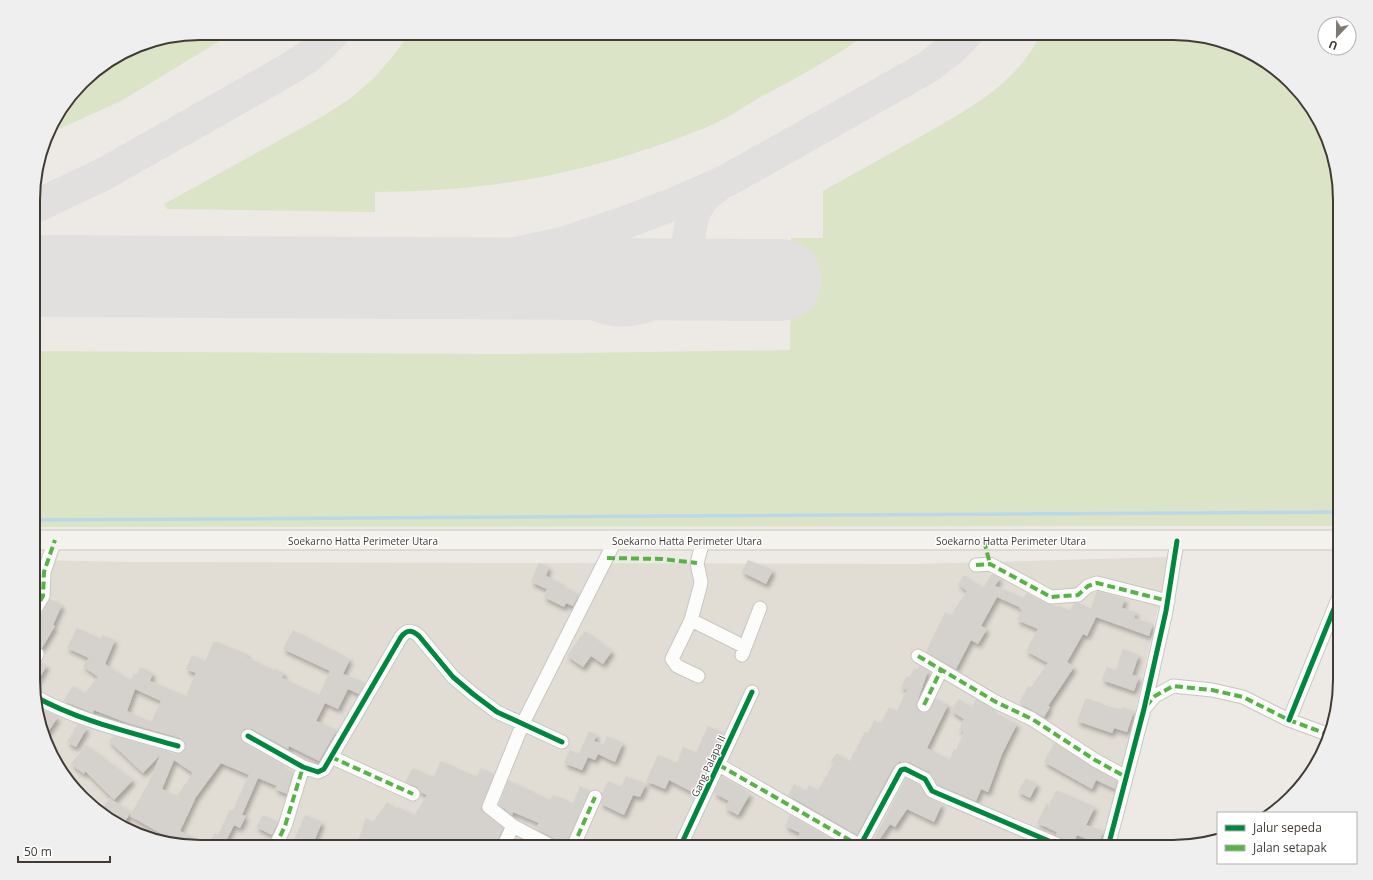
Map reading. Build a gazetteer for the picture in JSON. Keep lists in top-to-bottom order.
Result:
{
  "streets": {
    "main road": ["Soekarno Hatta Perimeter Utara"],
    "street": ["Gang Palapa II"]
  },
  "legend": ["Jalur sepeda", "Jalan setapak"],
  "scale_bar": "50 m",
  "north": "bottom"
}
